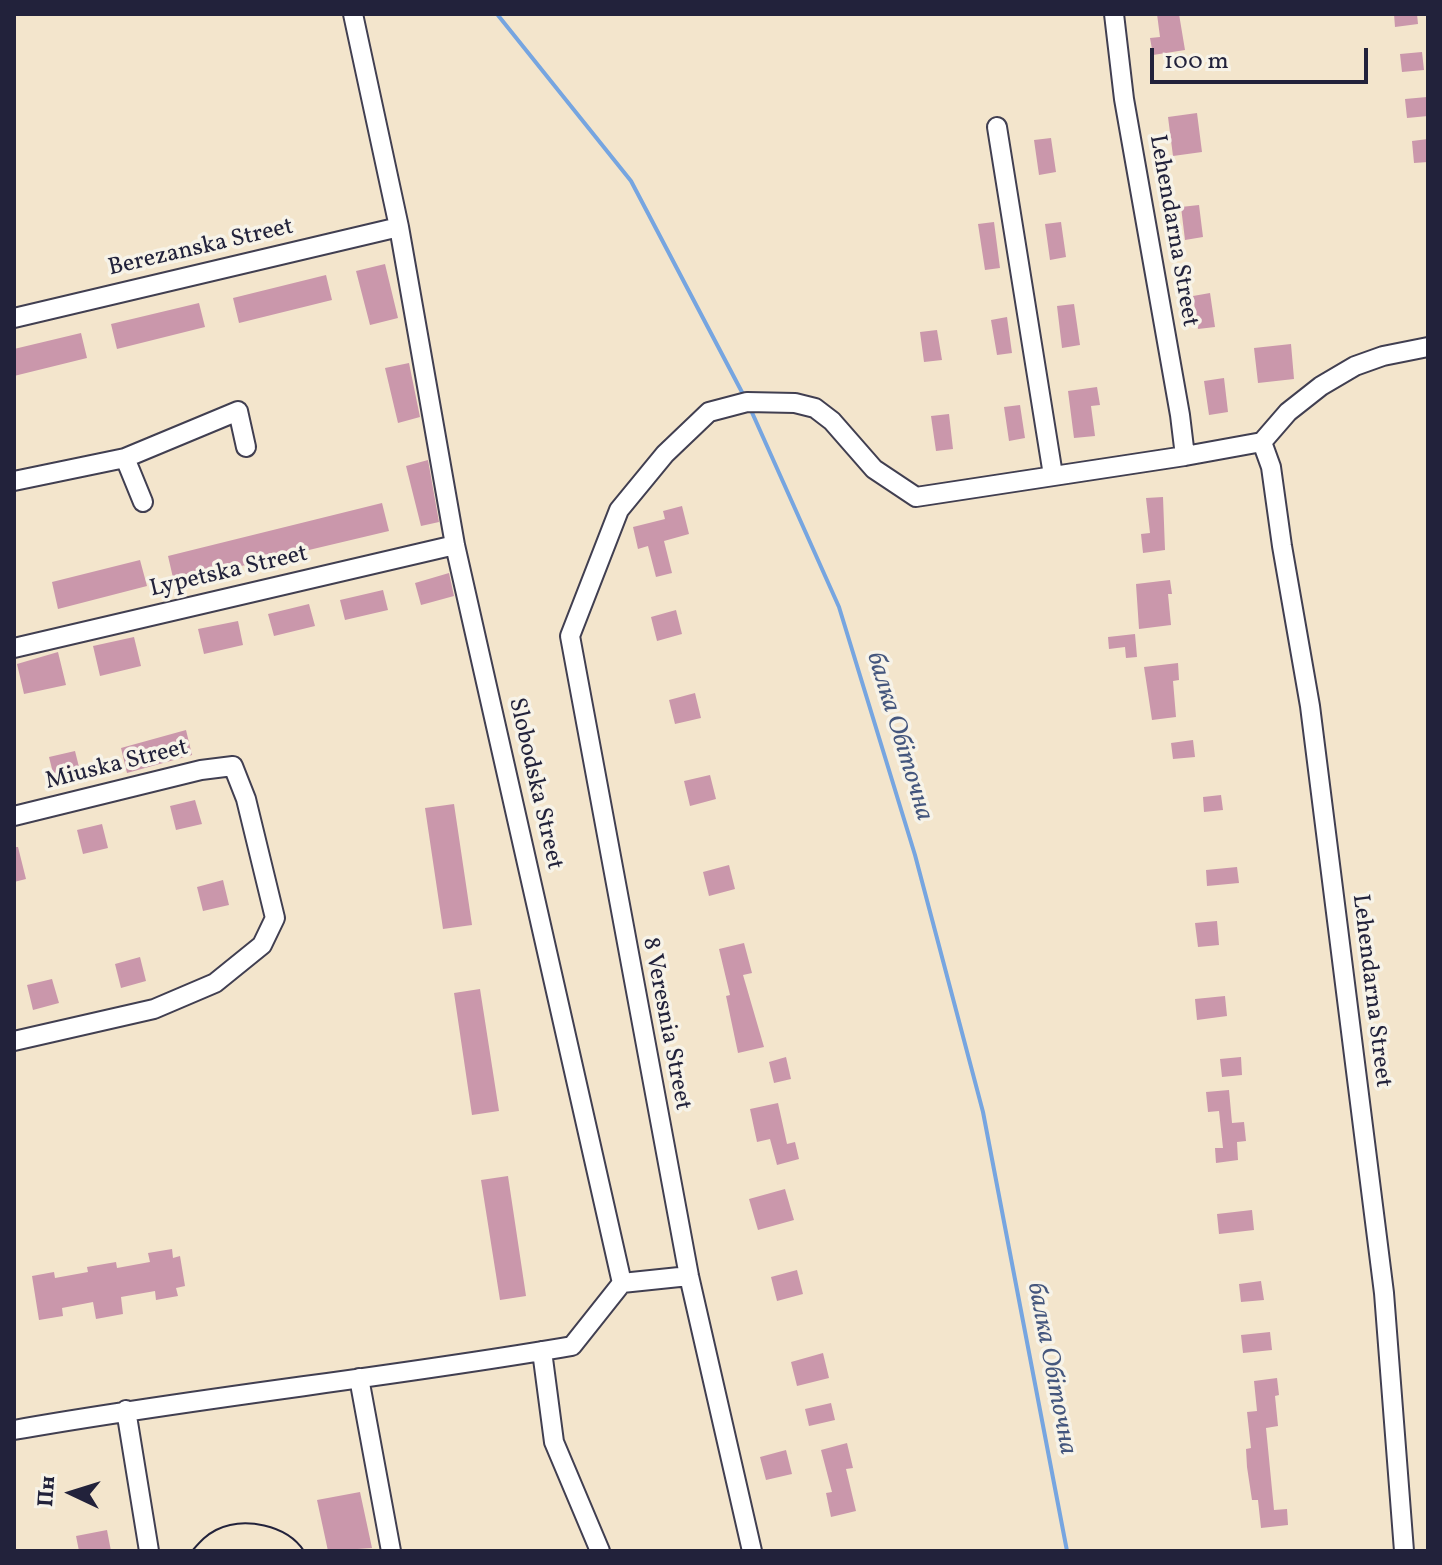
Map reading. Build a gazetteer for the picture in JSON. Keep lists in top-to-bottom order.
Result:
{
  "streets": {
    "street": [
      "Lehendarna Street",
      "Berezanska Street",
      "Lypetska Street",
      "Miuska Street",
      "Slobodska Street",
      "8 Veresnia Street"
    ]
  },
  "crossings": [
    ["Berezanska Street", "Slobodska Street"],
    ["Lypetska Street", "Slobodska Street"]
  ],
  "water": ["балка Обіточна"],
  "scale_bar": "100 m",
  "north": "left"
}
